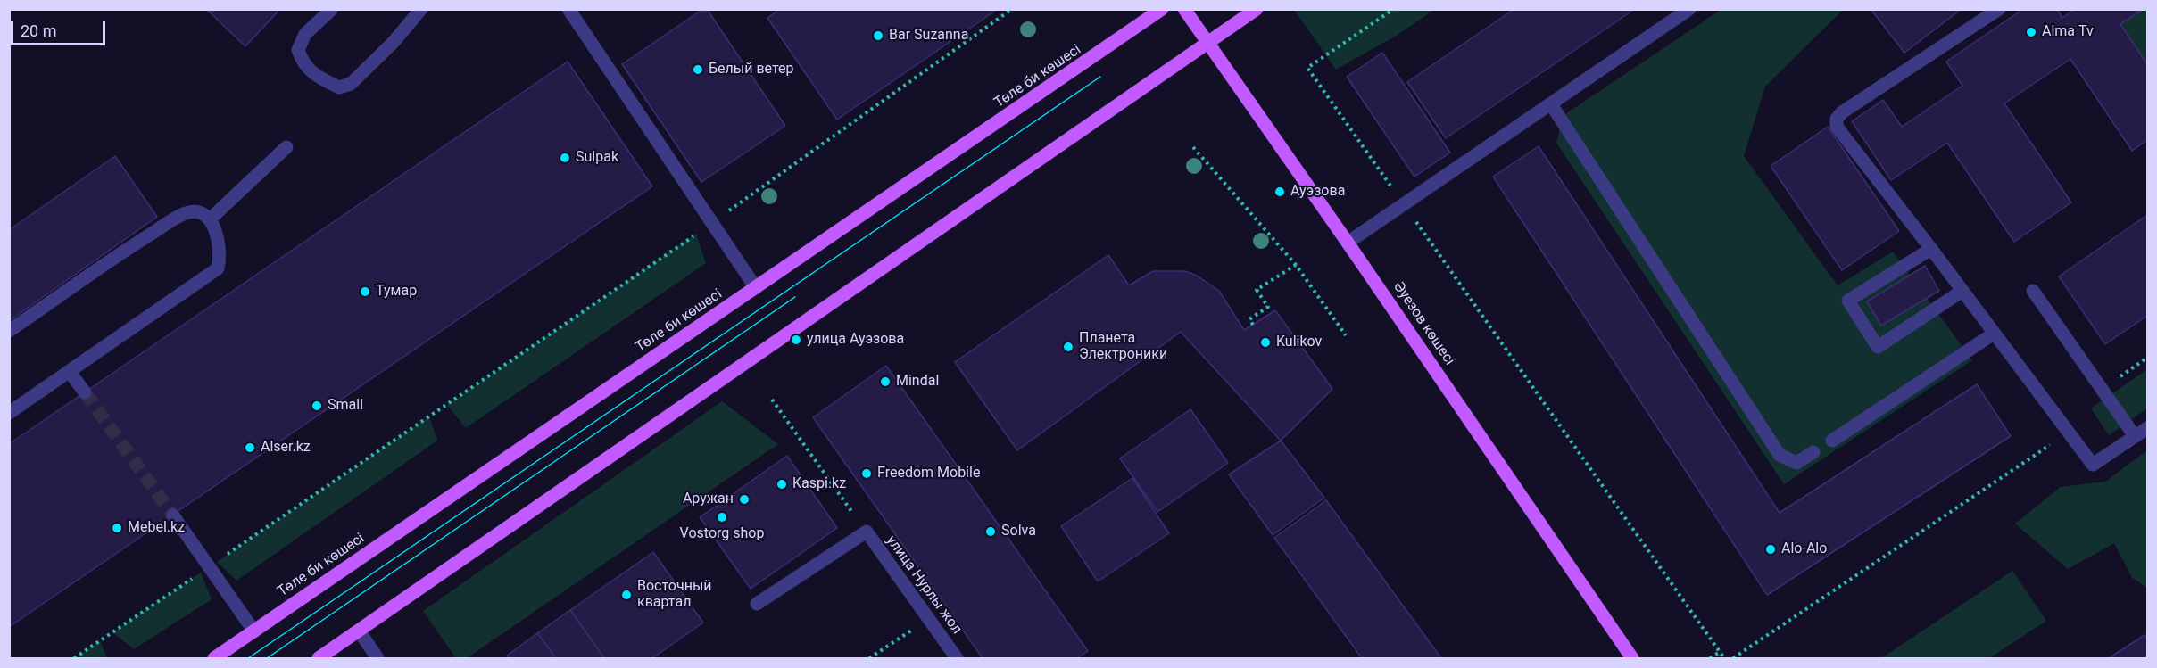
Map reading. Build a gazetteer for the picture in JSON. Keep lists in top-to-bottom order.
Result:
{
  "streets": {
    "main road": ["Төле би көшесі", "Әуезов көшесі"],
    "street": ["улица Нурлы жол"]
  },
  "places": [
    "Alma Tv",
    "Bar Suzanna",
    "Белый ветер",
    "Sulpak",
    "Ауэзова",
    "Тумар",
    "улица Ауэзова",
    "Kulikov",
    "Планета Электроники",
    "Mindal",
    "Small",
    "Alser.kz",
    "Freedom Mobile",
    "Kaspi.kz",
    "Аружан",
    "Vostorg shop",
    "Mebel.kz",
    "Solva",
    "Alo-Alo",
    "Восточный квартал"
  ],
  "scale_bar": "20 m"
}
